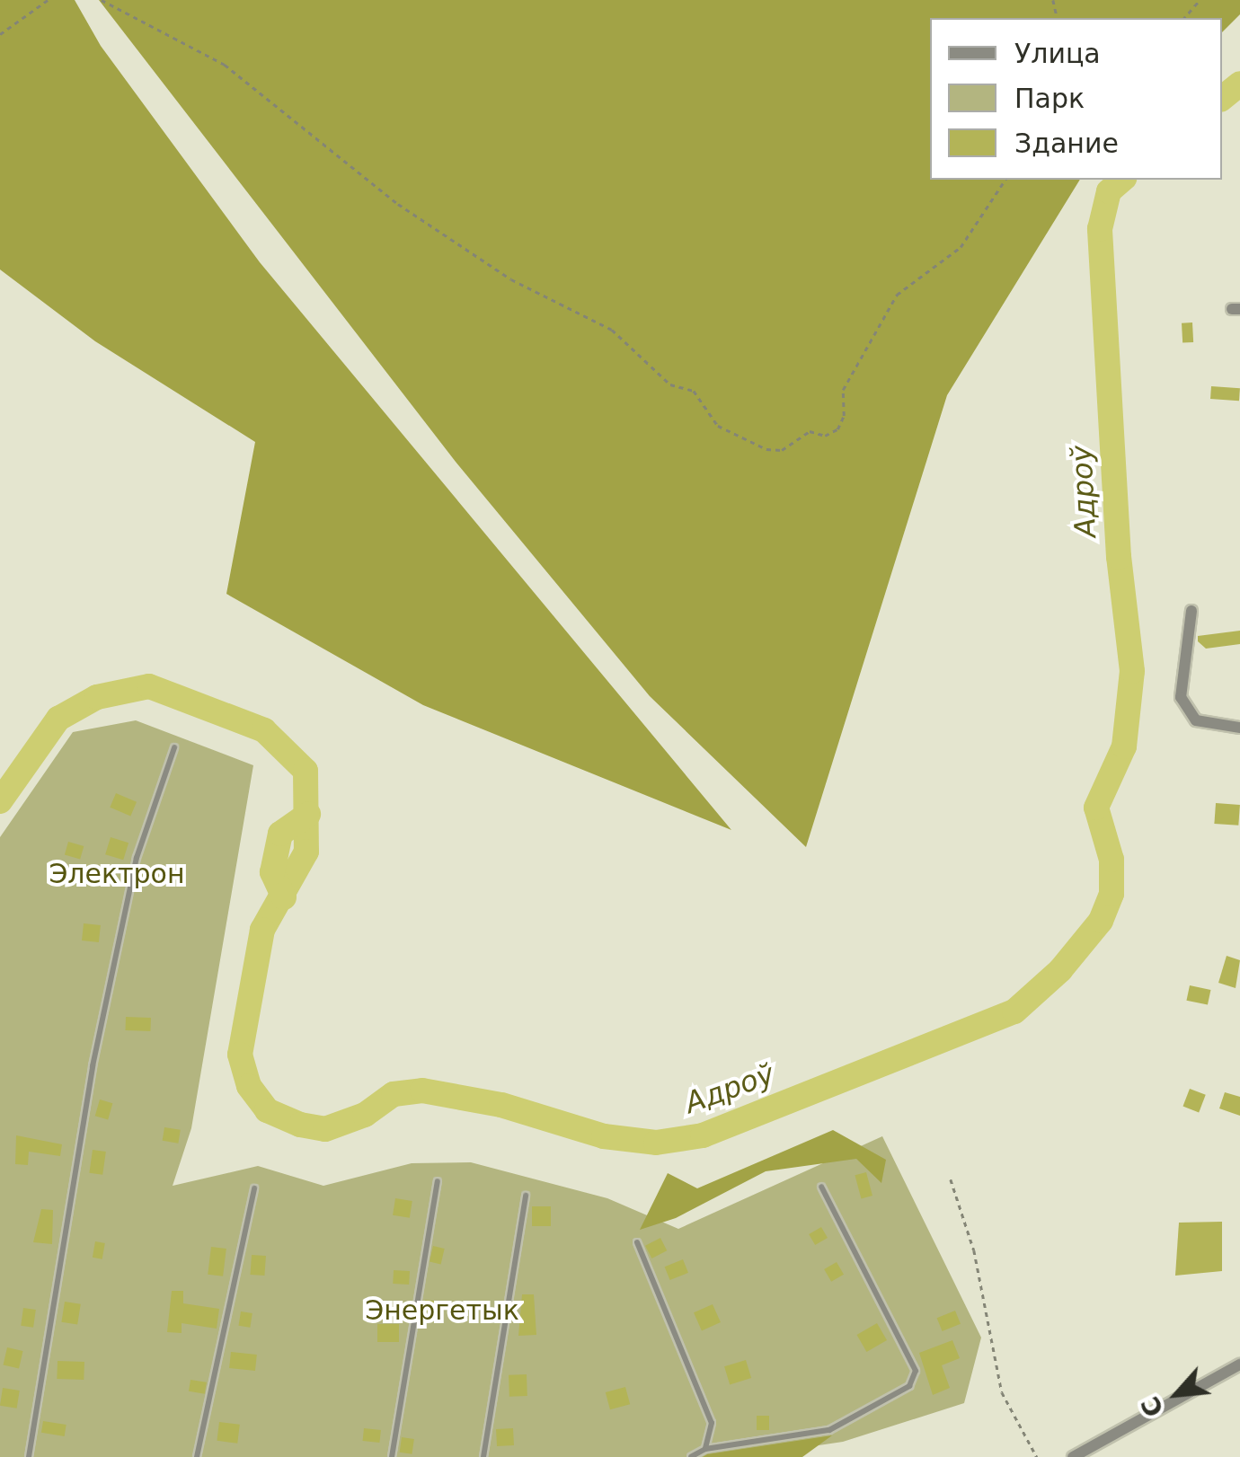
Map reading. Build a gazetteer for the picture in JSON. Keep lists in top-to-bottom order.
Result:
{
  "water": ["Адроў"],
  "parks": ["Электрон", "Энергетык"],
  "legend": ["Улица", "Парк", "Здание"],
  "north": "bottom left"
}
